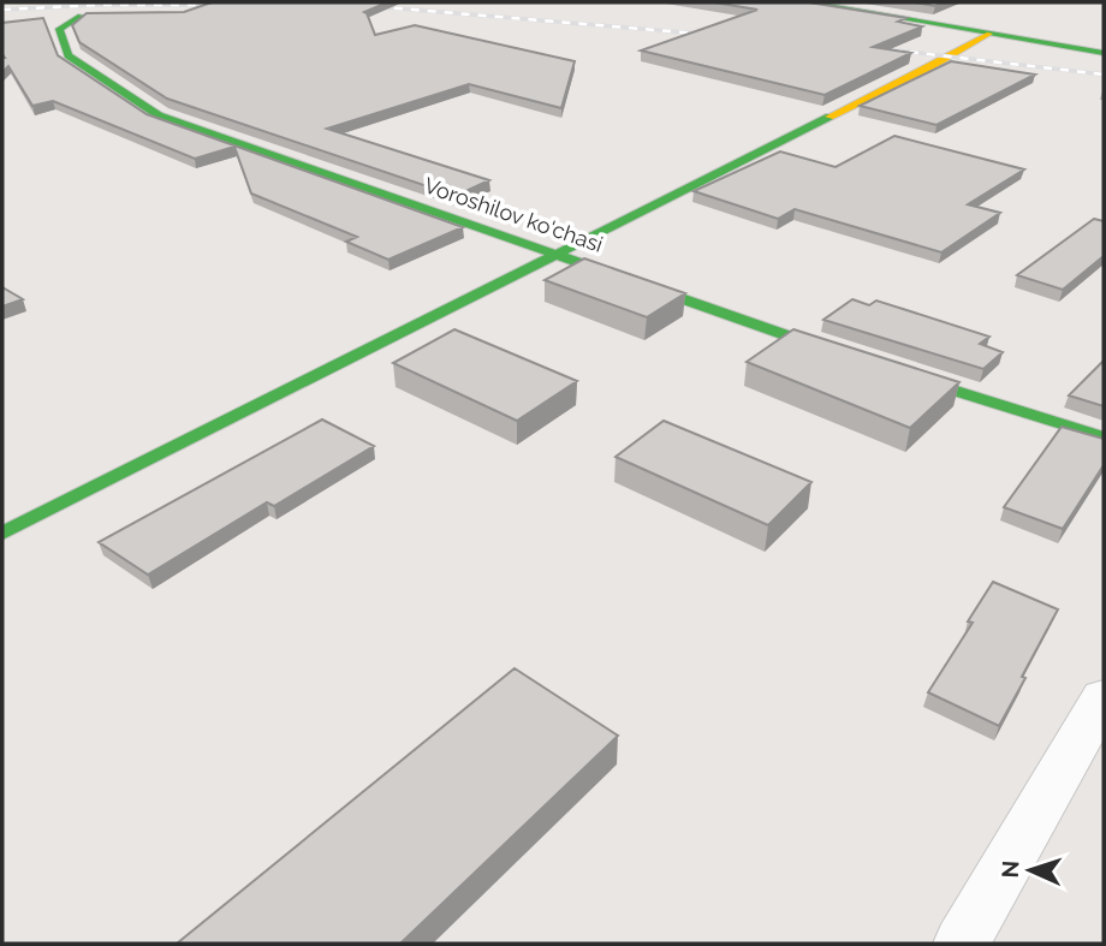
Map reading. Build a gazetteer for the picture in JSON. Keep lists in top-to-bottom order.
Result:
{
  "streets": {
    "street": ["Voroshilov ko'chasi"]
  },
  "north": "left"
}
